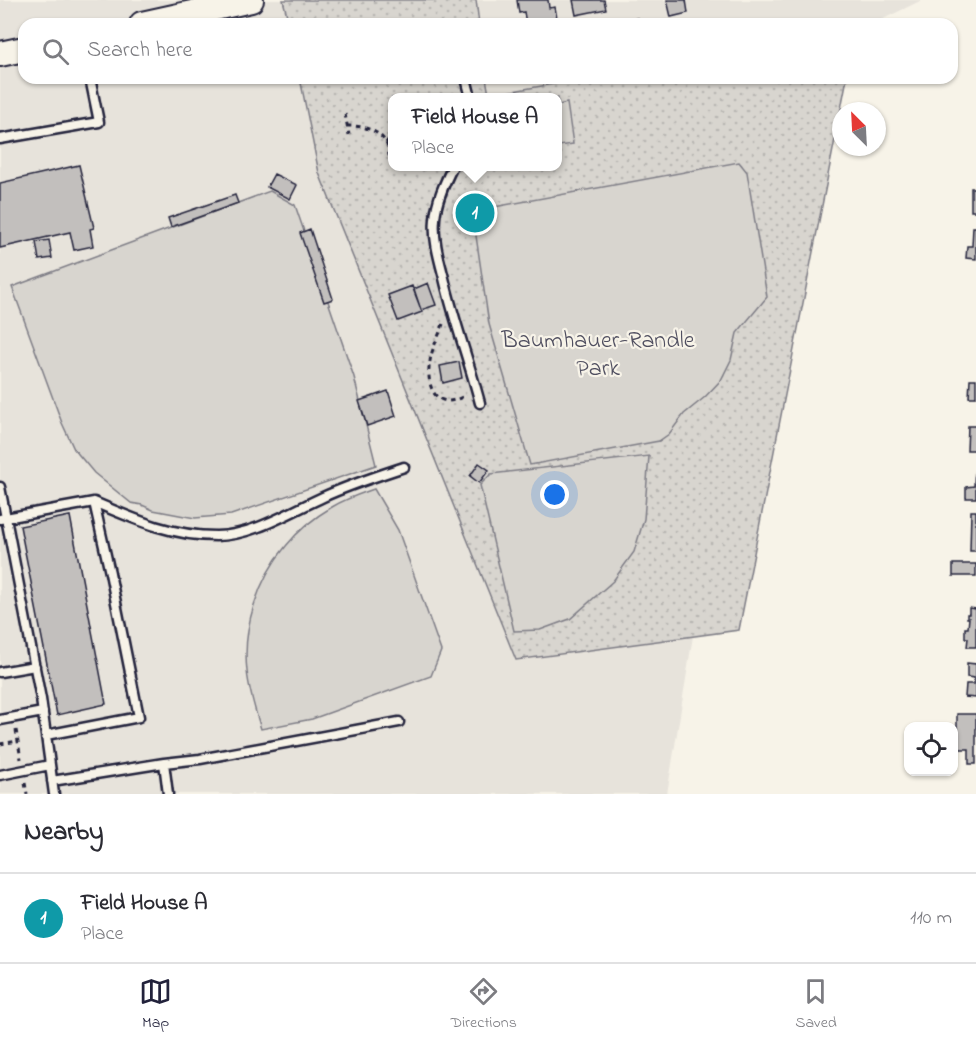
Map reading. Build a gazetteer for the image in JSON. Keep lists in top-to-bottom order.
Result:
{
  "parks": ["Baumhauer-Randle Park"],
  "north": "top left",
  "page": {
    "search": "Search here",
    "popup": ["Field House A", "Place"],
    "pins": "1",
    "heading": "Nearby",
    "list": [
      {
        "mark": "1",
        "name": "Field House A",
        "note": "Place",
        "value": "110 m"
      }
    ],
    "nav": ["Map", "Directions", "Saved"]
  }
}
